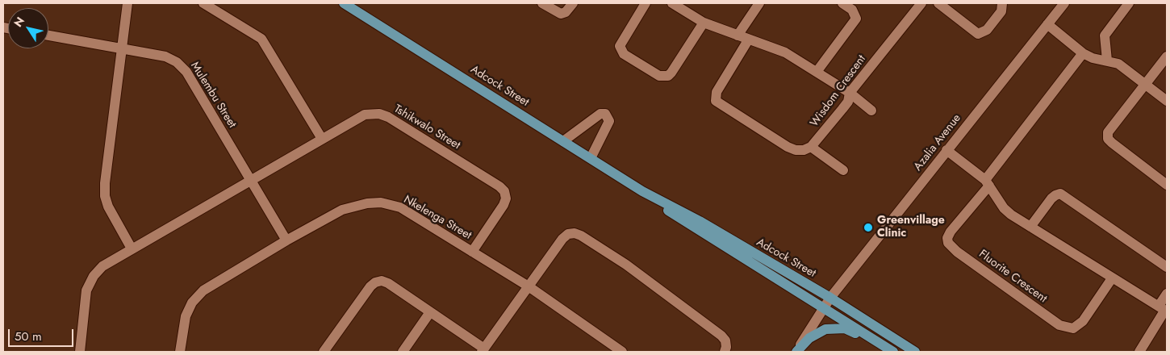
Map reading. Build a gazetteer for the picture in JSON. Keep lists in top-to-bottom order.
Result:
{
  "streets": {
    "main road": ["Adcock Street"],
    "street": [
      "Wisdom Crescent",
      "Mulembu Street",
      "Tshikwalo Street",
      "Azalia Avenue",
      "Nkelenga Street",
      "Fluorite Crescent"
    ]
  },
  "crossings": [
    ["Adcock Street", "Azalia Avenue"],
    ["Mulembu Street", "Tshikwalo Street"],
    ["Mulembu Street", "Nkelenga Street"],
    ["Tshikwalo Street", "Nkelenga Street"]
  ],
  "places": ["Greenvillage Clinic"],
  "scale_bar": "50 m",
  "north": "top left"
}
